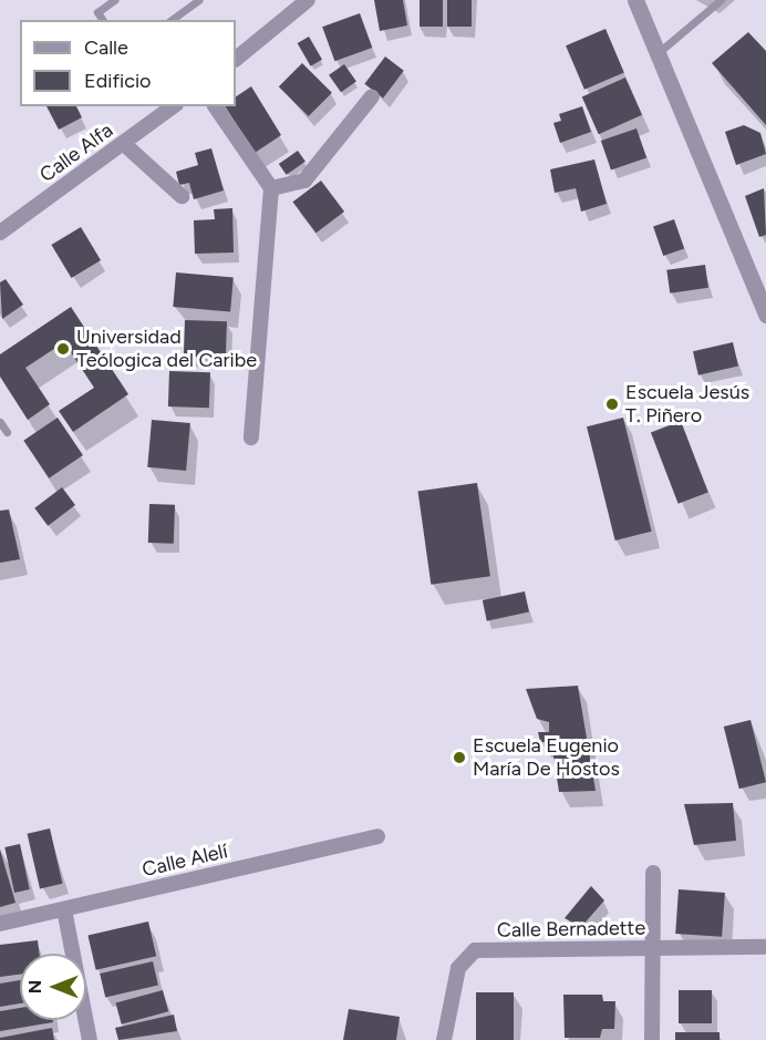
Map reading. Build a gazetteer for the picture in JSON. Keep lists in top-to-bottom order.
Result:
{
  "streets": {
    "street": ["Calle Alfa", "Calle Alelí", "Calle Bernadette"]
  },
  "places": ["Universidad Teólogica del Caribe", "Escuela Jesús T. Piñero", "Escuela Eugenio María De Hostos"],
  "legend": ["Calle", "Edificio"],
  "north": "left"
}
